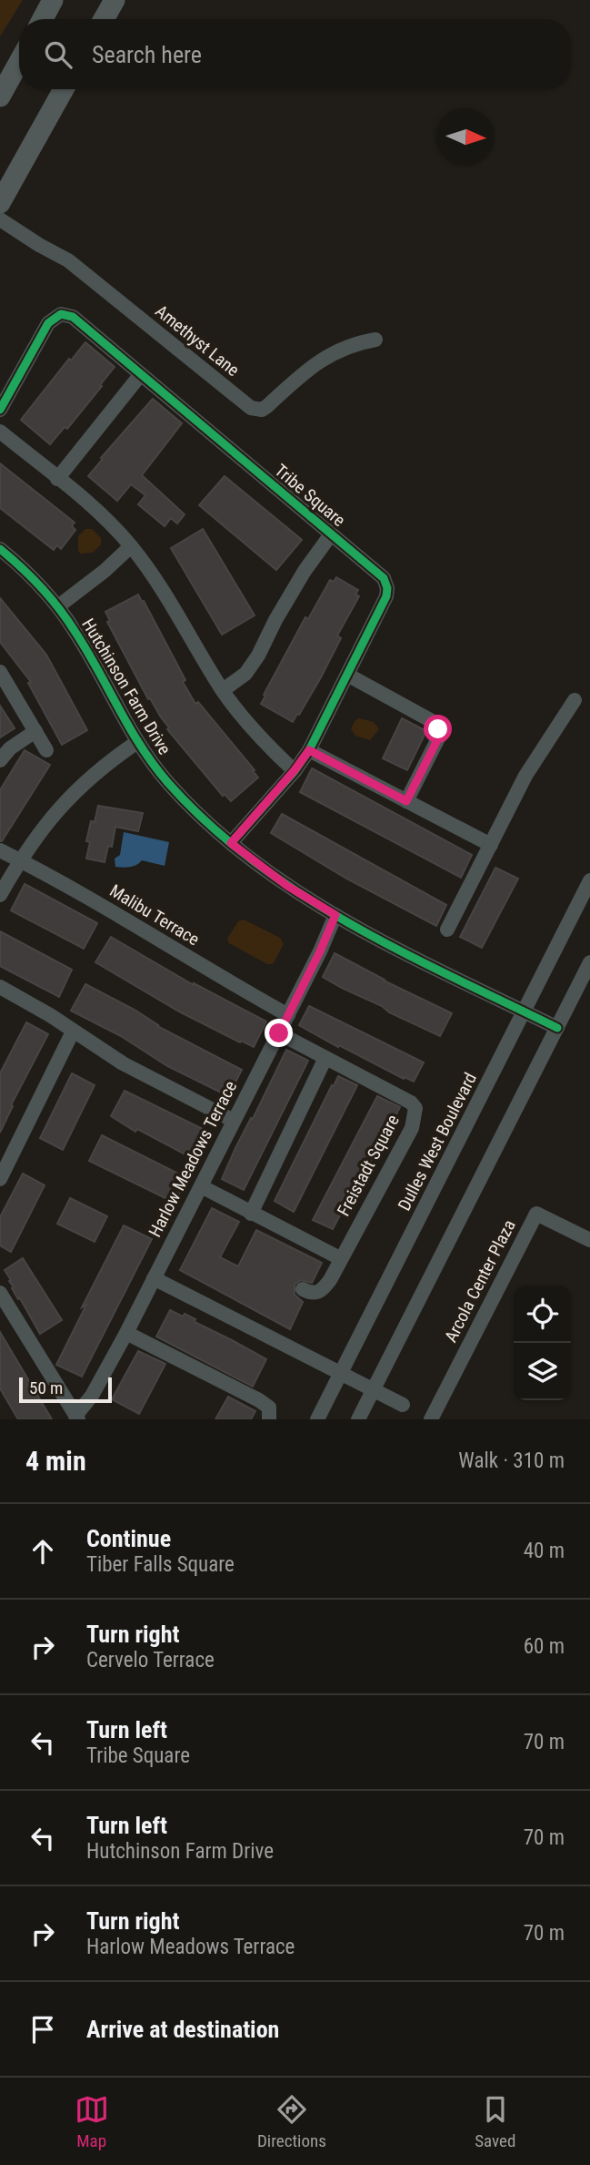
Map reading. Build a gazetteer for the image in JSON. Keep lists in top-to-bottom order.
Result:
{
  "streets": {
    "street": [
      "Amethyst Lane",
      "Tribe Square",
      "Hutchinson Farm Drive",
      "Malibu Terrace",
      "Dulles West Boulevard",
      "Harlow Meadows Terrace",
      "Freistadt Square",
      "Arcola Center Plaza"
    ]
  },
  "crossings": [
    ["Tribe Square", "Hutchinson Farm Drive"],
    ["Hutchinson Farm Drive", "Dulles West Boulevard"],
    ["Hutchinson Farm Drive", "Harlow Meadows Terrace"],
    ["Malibu Terrace", "Harlow Meadows Terrace"],
    ["Harlow Meadows Terrace", "Freistadt Square"]
  ],
  "scale_bar": "50 m",
  "north": "right",
  "page": {
    "search": "Search here",
    "scale": "50 m",
    "heading": ["4 min", "Walk · 310 m"],
    "list": [
      ["Continue", "Tiber Falls Square", "40 m"],
      ["Turn right", "Cervelo Terrace", "60 m"],
      ["Turn left", "Tribe Square", "70 m"],
      ["Turn left", "Hutchinson Farm Drive", "70 m"],
      ["Turn right", "Harlow Meadows Terrace", "70 m"],
      "Arrive at destination"
    ],
    "nav": ["Map", "Directions", "Saved"]
  }
}
